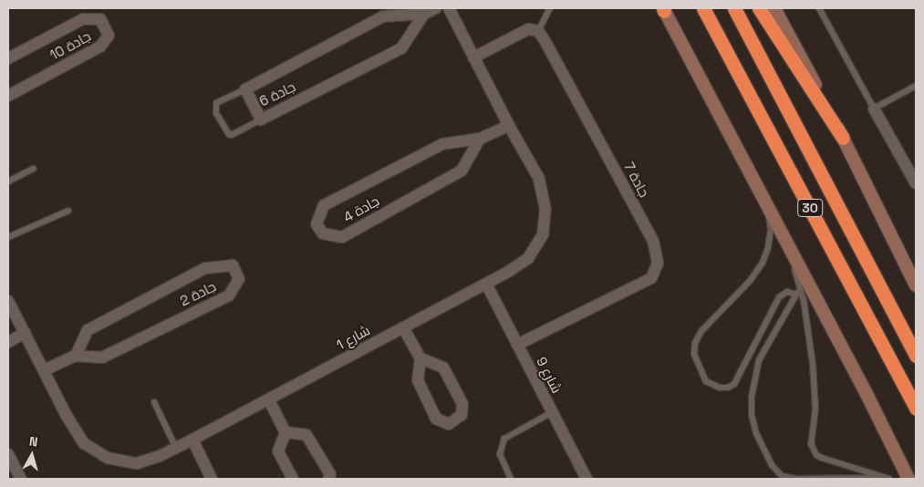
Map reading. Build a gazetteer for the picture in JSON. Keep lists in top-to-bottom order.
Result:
{
  "streets": {
    "highway": ["30"],
    "street": [
      "جادة 10",
      "جادة 6",
      "جادة 7",
      "جادة 4",
      "جادة 2",
      "شارع 1",
      "شارع 9"
    ]
  },
  "crossings": [
    ["جادة 7", "شارع 9"],
    ["جادة 4", "شارع 1"],
    ["جادة 2", "شارع 1"],
    ["شارع 1", "شارع 9"]
  ],
  "north": "top"
}
